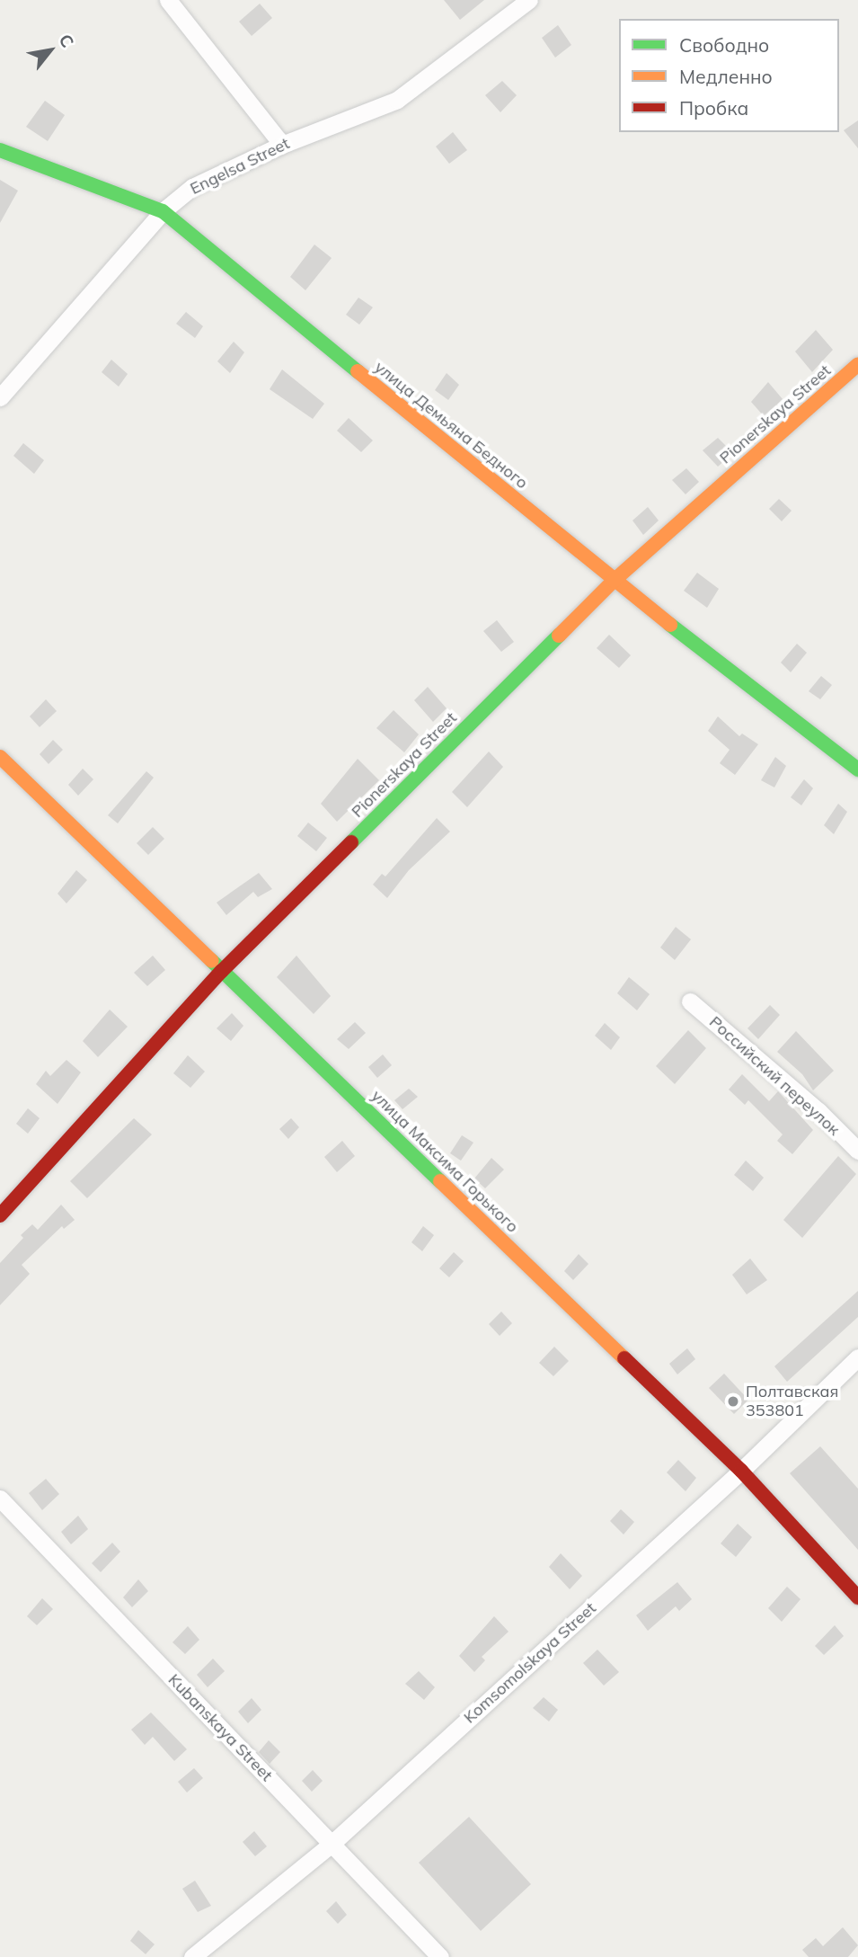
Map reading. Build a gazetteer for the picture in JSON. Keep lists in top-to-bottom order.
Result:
{
  "streets": {
    "street": [
      "Engelsa Street",
      "Pionerskaya Street",
      "улица Демьяна Бедного",
      "Российский переулок",
      "улица Максима Горького",
      "Komsomolskaya Street",
      "Kubanskaya Street"
    ]
  },
  "crossings": [
    ["Engelsa Street", "улица Демьяна Бедного"],
    ["Pionerskaya Street", "улица Демьяна Бедного"],
    ["Pionerskaya Street", "улица Максима Горького"],
    ["улица Максима Горького", "Komsomolskaya Street"],
    ["Komsomolskaya Street", "Kubanskaya Street"]
  ],
  "places": ["Полтавская 353801"],
  "legend": ["Свободно", "Медленно", "Пробка"],
  "north": "top right"
}
